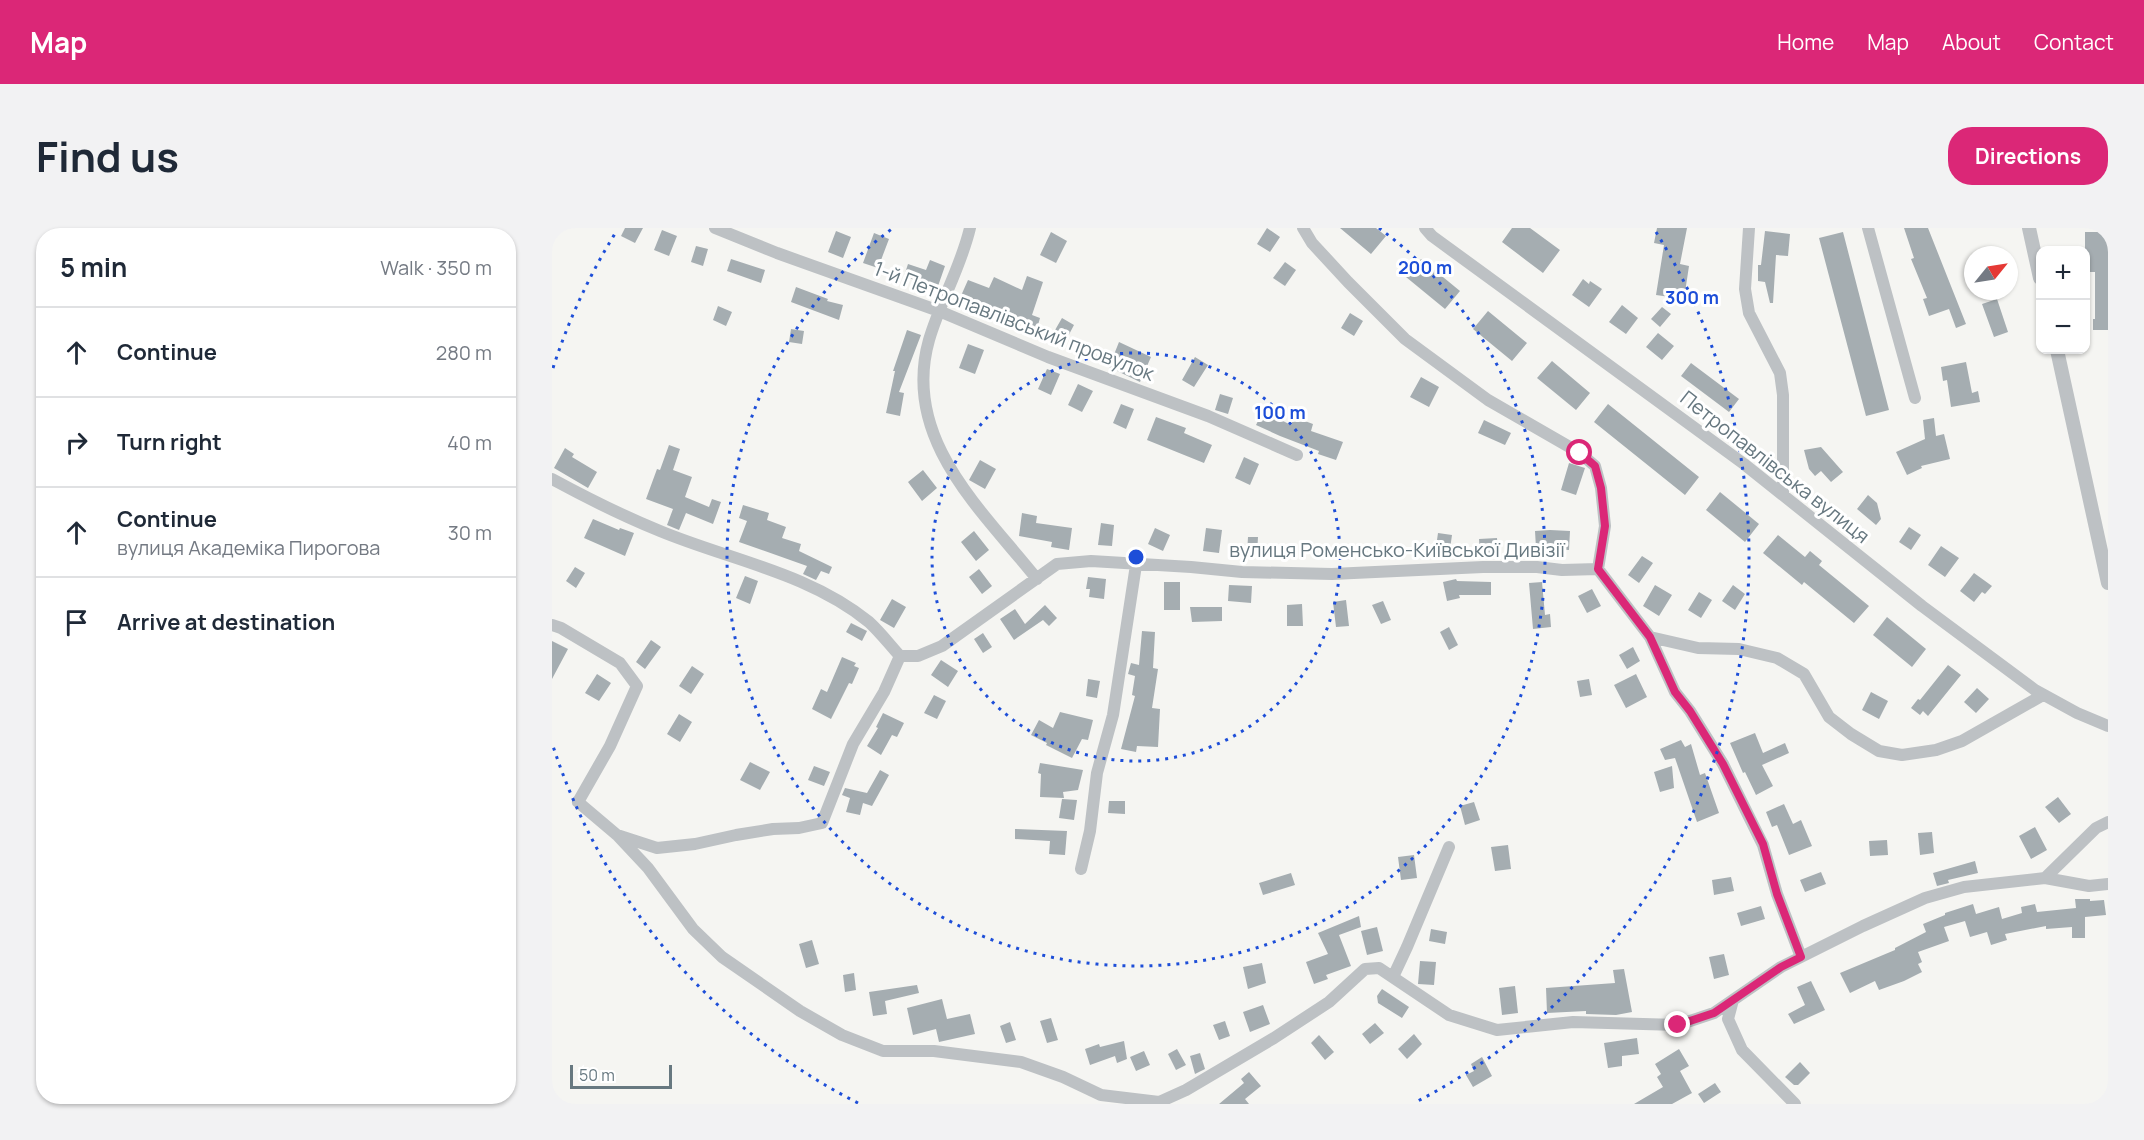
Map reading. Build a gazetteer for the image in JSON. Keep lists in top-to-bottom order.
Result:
{
  "streets": {
    "street": ["1-й Петропавлівський провулок", "Петропавлівська вулиця", "вулиця Роменсько-Київської Дивізії"]
  },
  "scale_bar": "50 m",
  "north": "top right",
  "page": {
    "header": "Map",
    "nav": [
      "Home",
      "Map",
      "About",
      "Contact"
    ],
    "title": "Find us",
    "buttons": "Directions",
    "heading": ["5 min", "Walk · 350 m"],
    "map_buttons": ["+", "−"],
    "list": [
      ["Continue", "280 m"],
      ["Turn right", "40 m"],
      ["Continue", "вулиця Академіка Пирогова", "30 m"],
      "Arrive at destination"
    ],
    "scale": "50 m"
  },
  "rings": ["200 m", "300 m", "100 m"]
}
